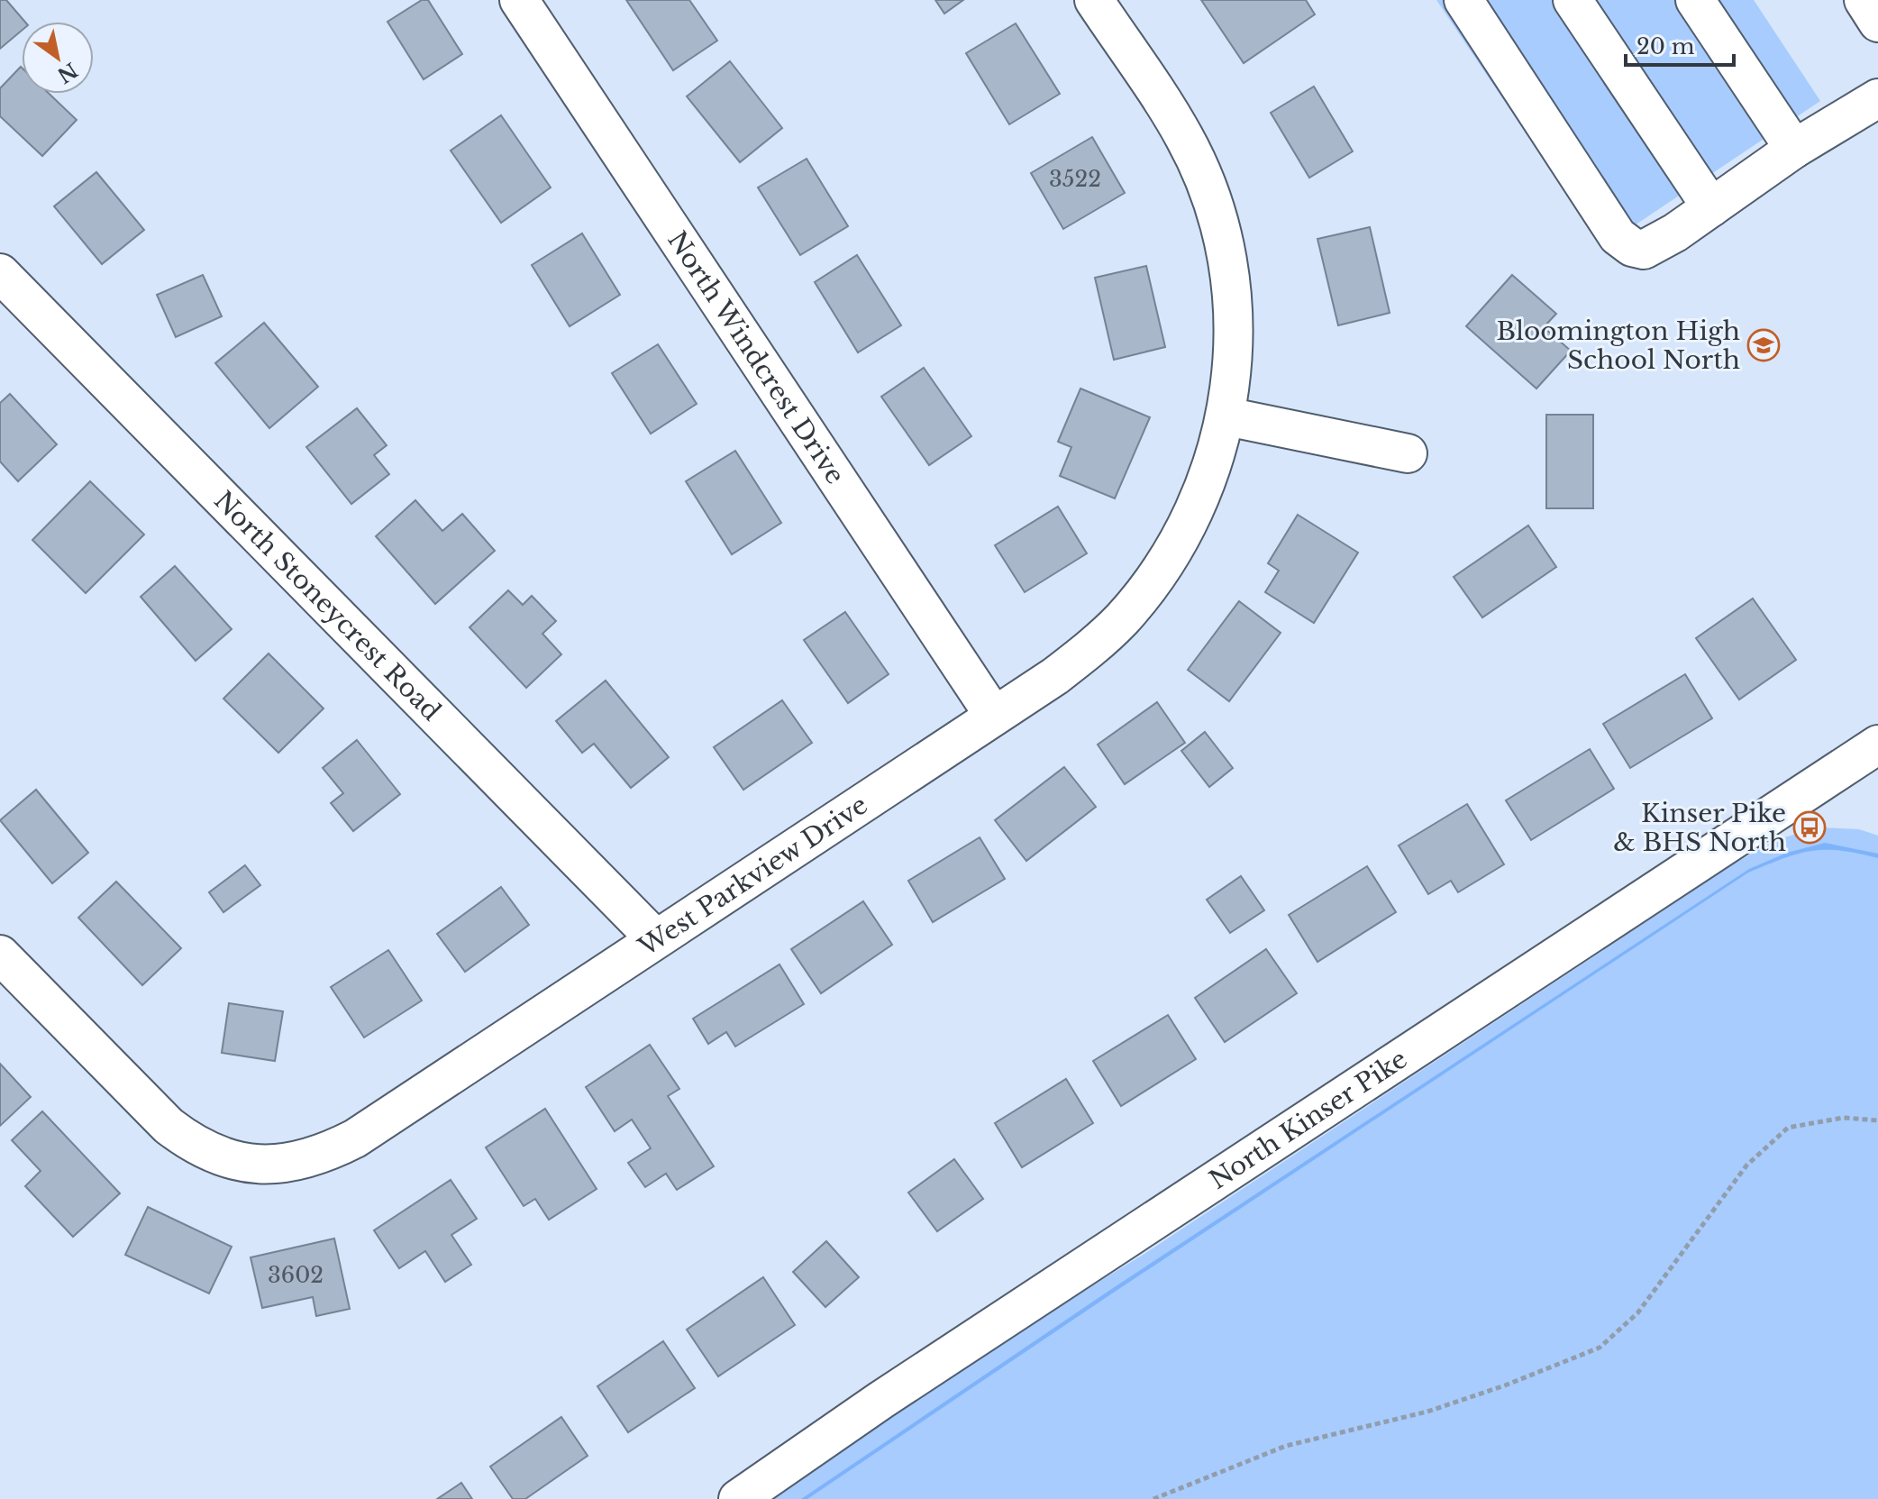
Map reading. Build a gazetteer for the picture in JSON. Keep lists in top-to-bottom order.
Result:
{
  "streets": {
    "street": [
      "North Windcrest Drive",
      "North Stoneycrest Road",
      "West Parkview Drive",
      "North Kinser Pike"
    ]
  },
  "crossings": [
    ["North Windcrest Drive", "West Parkview Drive"],
    ["North Stoneycrest Road", "West Parkview Drive"]
  ],
  "places": {
    "school or university": ["Bloomington High School North"],
    "bus stop": ["Kinser Pike & BHS North"]
  },
  "house_numbers": ["3522", "3602"],
  "scale_bar": "20 m",
  "north": "bottom right"
}
